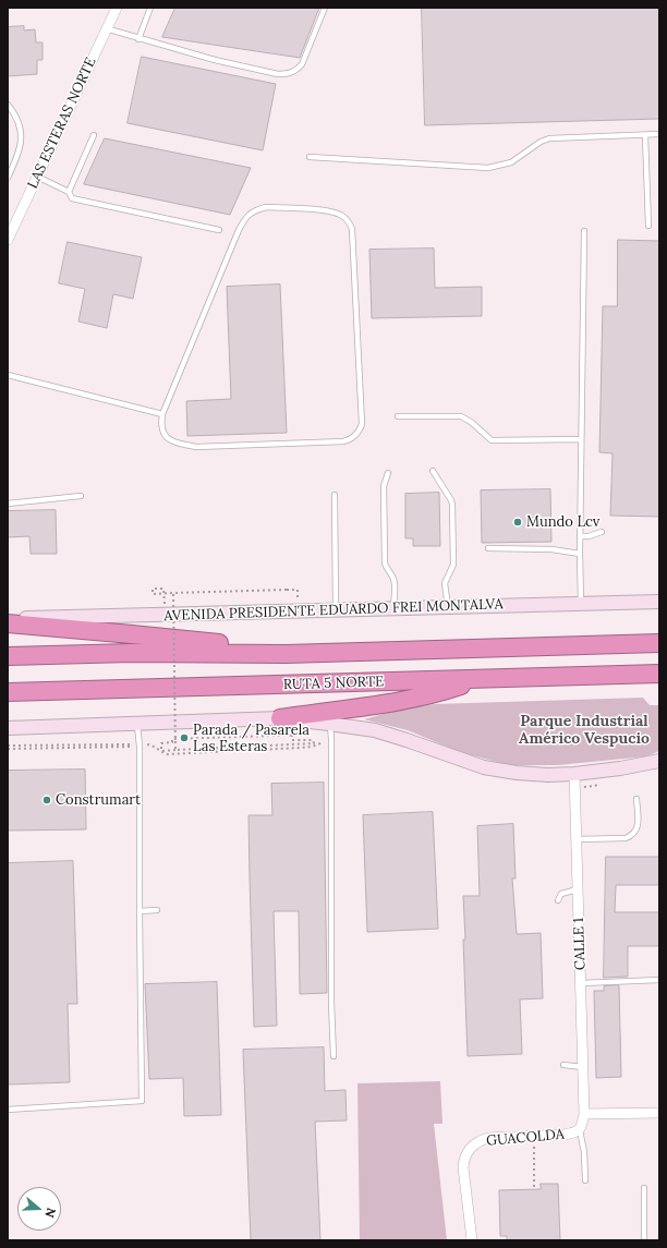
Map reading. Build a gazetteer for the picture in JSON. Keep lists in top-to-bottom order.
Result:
{
  "streets": {
    "highway": ["RUTA 5 NORTE"],
    "main road": ["AVENIDA PRESIDENTE EDUARDO FREI MONTALVA"],
    "street": ["LAS ESTERAS NORTE", "CALLE 1", "GUACOLDA"]
  },
  "crossings": [
    ["CALLE 1", "GUACOLDA"]
  ],
  "districts": ["Parque Industrial Américo Vespucio"],
  "places": ["Mundo Lcv", "Parada / Pasarela Las Esteras", "Construmart"],
  "north": "right"
}
